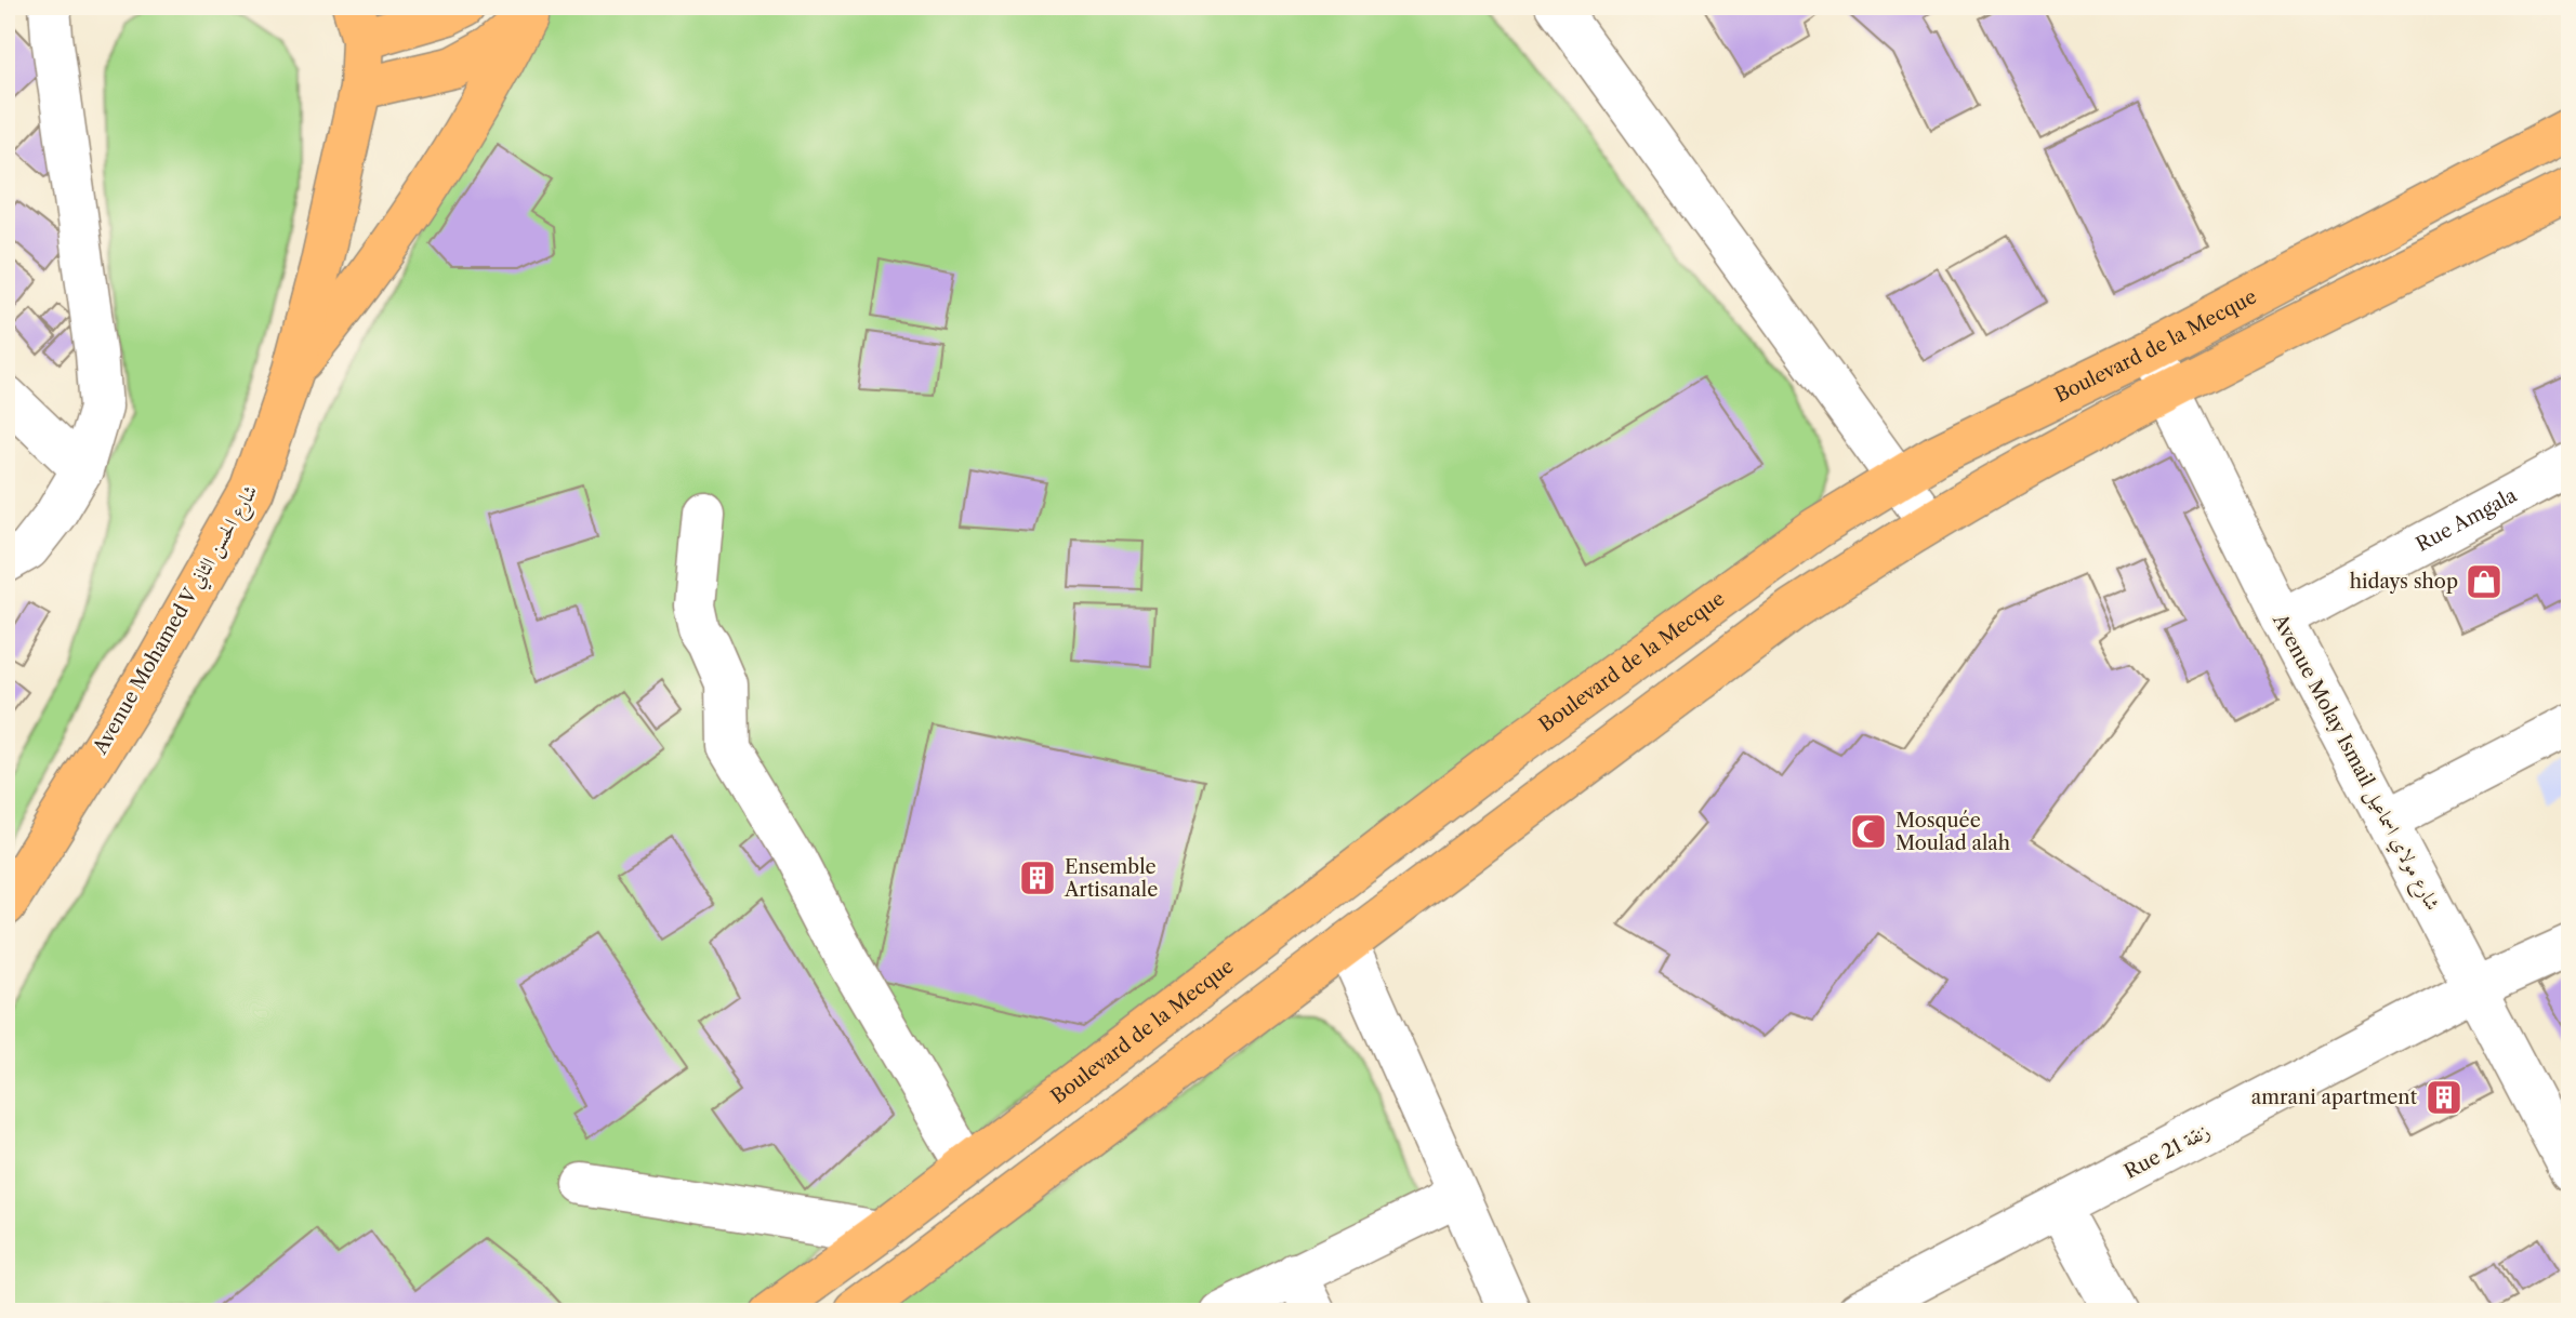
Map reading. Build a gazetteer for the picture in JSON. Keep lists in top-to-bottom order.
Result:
{
  "streets": {
    "main road": ["Boulevard de la Mecque", "Avenue Mohamed V شارع الحسن الثاني"],
    "street": ["Rue Amgala", "Avenue Molay Ismail شارع مولاي اسماعيل", "Rue 21 زنقة"]
  },
  "crossings": [
    ["Boulevard de la Mecque", "Avenue Molay Ismail شارع مولاي اسماعيل"],
    ["Rue Amgala", "Avenue Molay Ismail شارع مولاي اسماعيل"],
    ["Avenue Molay Ismail شارع مولاي اسماعيل", "Rue 21 زنقة"]
  ],
  "places": {
    "shop": ["hidays shop"],
    "mosque": ["Mosquée Moulad alah"],
    "building": ["Ensemble Artisanale", "amrani apartment"]
  }
}
